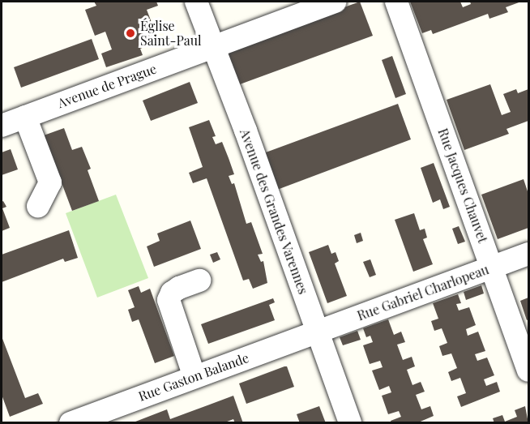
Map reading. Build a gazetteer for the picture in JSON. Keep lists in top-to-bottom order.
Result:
{
  "streets": {
    "street": [
      "Avenue de Prague",
      "Rue Jacques Chauvet",
      "Avenue des Grandes Varennes",
      "Rue Gabriel Charlopeau",
      "Rue Gaston Balande"
    ]
  },
  "crossings": [
    ["Avenue de Prague", "Avenue des Grandes Varennes"],
    ["Rue Jacques Chauvet", "Rue Gabriel Charlopeau"],
    ["Avenue des Grandes Varennes", "Rue Gabriel Charlopeau"],
    ["Avenue des Grandes Varennes", "Rue Gaston Balande"],
    ["Rue Gabriel Charlopeau", "Rue Gaston Balande"]
  ],
  "places": ["Église Saint-Paul"]
}
